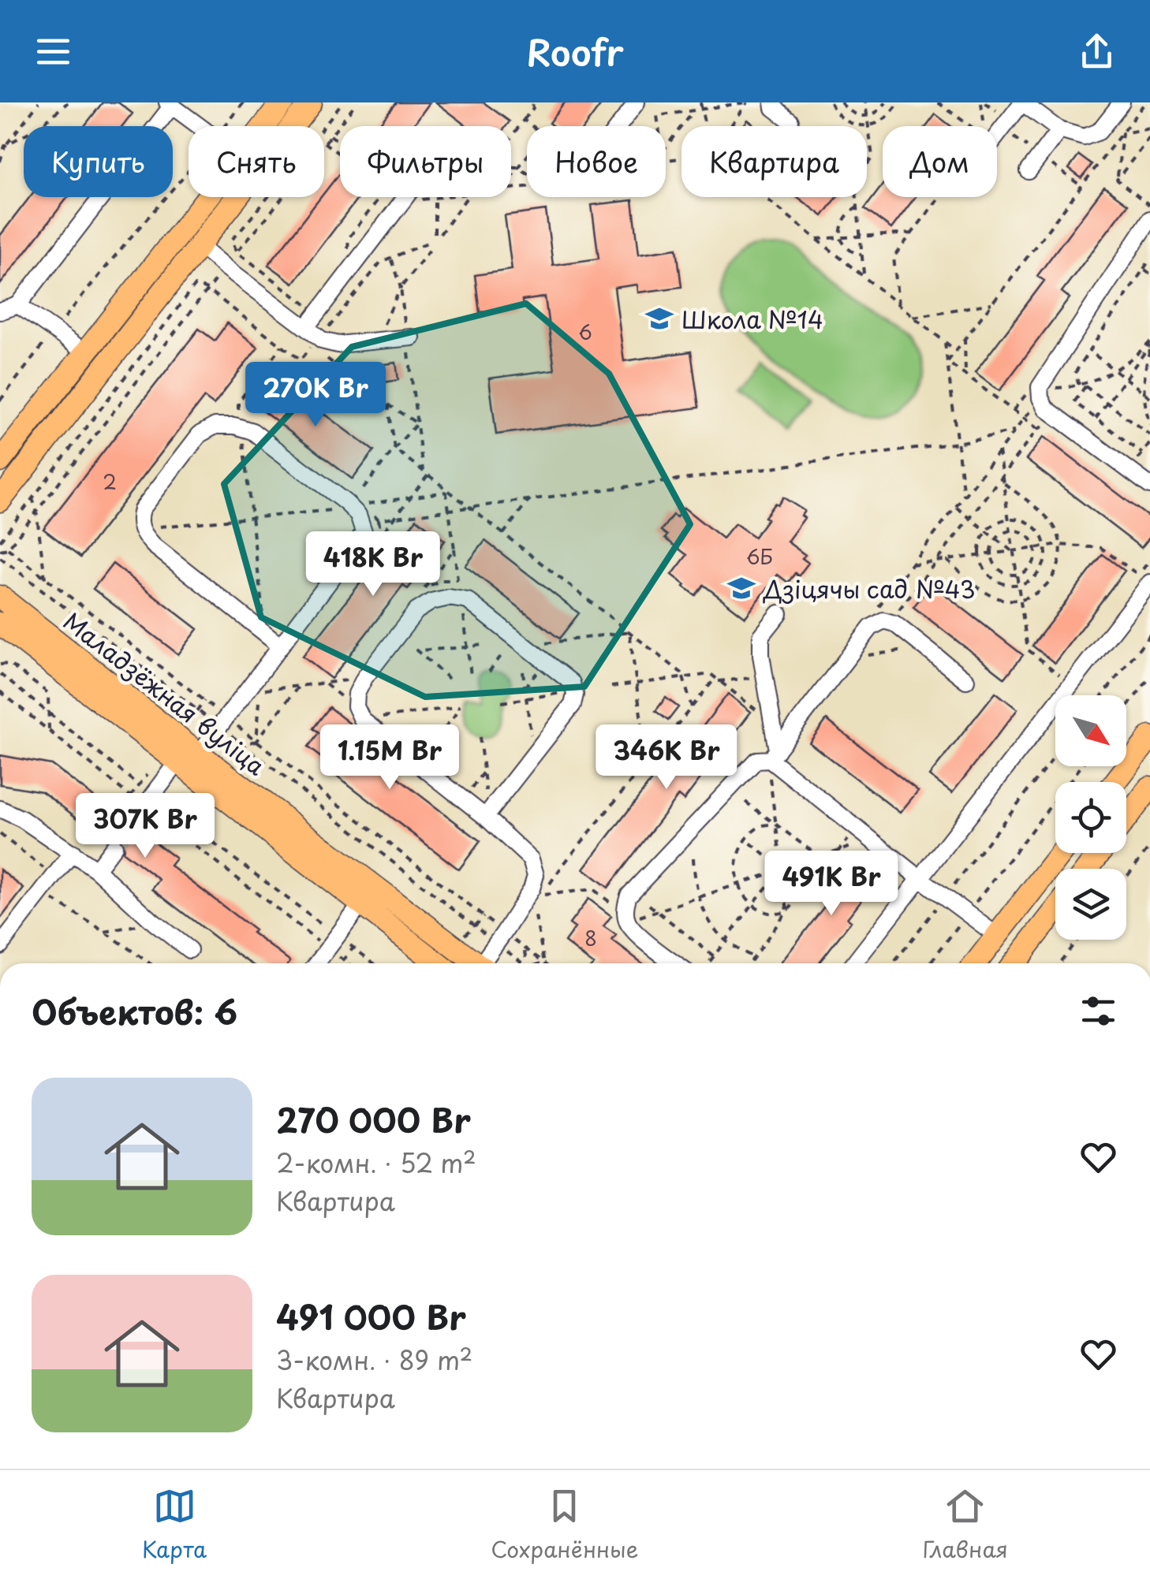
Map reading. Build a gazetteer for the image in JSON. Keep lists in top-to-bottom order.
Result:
{
  "streets": {
    "main road": ["Маладзёжная вуліца"]
  },
  "places": {
    "school or university": ["Школа №14", "Дзіцячы сад №43"]
  },
  "house_numbers": [
    "6",
    "2",
    "6Б",
    "8"
  ],
  "north": "bottom right",
  "page": {
    "header": "Roofr",
    "chip": [
      "Купить",
      "Снять",
      "Фильтры",
      "Новое",
      "Квартира",
      "Дом"
    ],
    "price": [
      "270K Br",
      "418K Br",
      "1.15M Br",
      "346K Br",
      "307K Br",
      "491K Br"
    ],
    "heading": "Объектов: 6",
    "list": [
      {
        "name": "270 000 Br",
        "note": "2-комн. · 52 m² · Квартира"
      },
      {
        "name": "491 000 Br",
        "note": "3-комн. · 89 m² · Квартира"
      }
    ],
    "tabs": ["Карта", "Сохранённые", "Главная"]
  }
}
